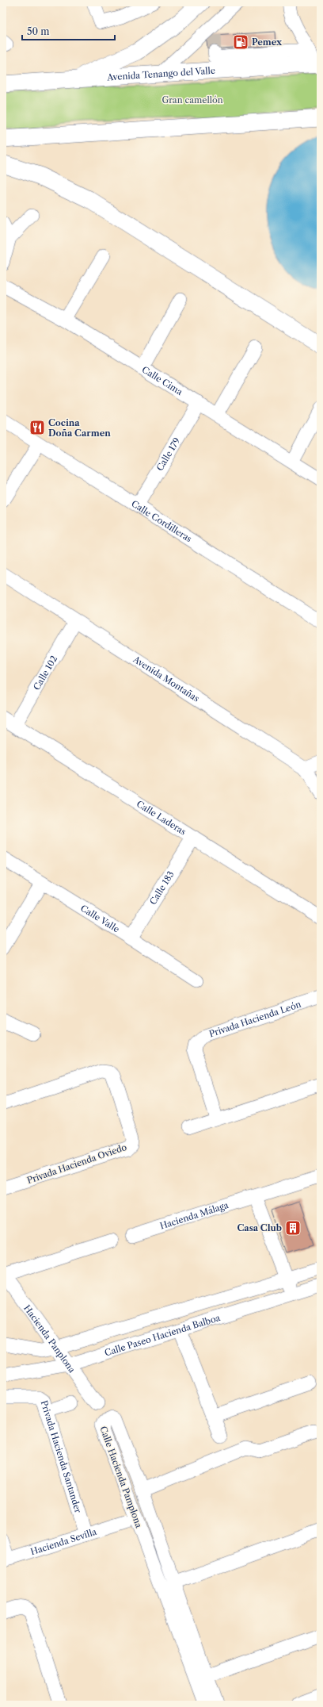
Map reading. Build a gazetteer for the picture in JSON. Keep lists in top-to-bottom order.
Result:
{
  "streets": {
    "main road": ["Avenida Tenango del Valle"],
    "street": [
      "Calle Cima",
      "Calle 179",
      "Calle Cordilleras",
      "Calle 102",
      "Avenida Montañas",
      "Calle Laderas",
      "Calle 183",
      "Calle Valle",
      "Privada Hacienda León",
      "Privada Hacienda Oviedo",
      "Hacienda Málaga",
      "Calle Paseo Hacienda Balboa",
      "Hacienda Panplona",
      "Privada Hacienda Santander",
      "Calle Hacienda Pamplona",
      "Hacienda Sevilla"
    ]
  },
  "crossings": [
    ["Calle Cima", "Calle 179"],
    ["Calle 179", "Calle Cordilleras"],
    ["Calle 102", "Avenida Montañas"],
    ["Calle 102", "Calle Laderas"],
    ["Calle Laderas", "Calle 183"],
    ["Calle 183", "Calle Valle"],
    ["Calle Paseo Hacienda Balboa", "Hacienda Panplona"],
    ["Privada Hacienda Santander", "Hacienda Sevilla"]
  ],
  "parks": ["Gran camellón"],
  "places": {
    "fuel station": ["Pemex"],
    "restaurant": ["Cocina Doña Carmen"],
    "building": ["Casa Club"]
  },
  "scale_bar": "50 m"
}
